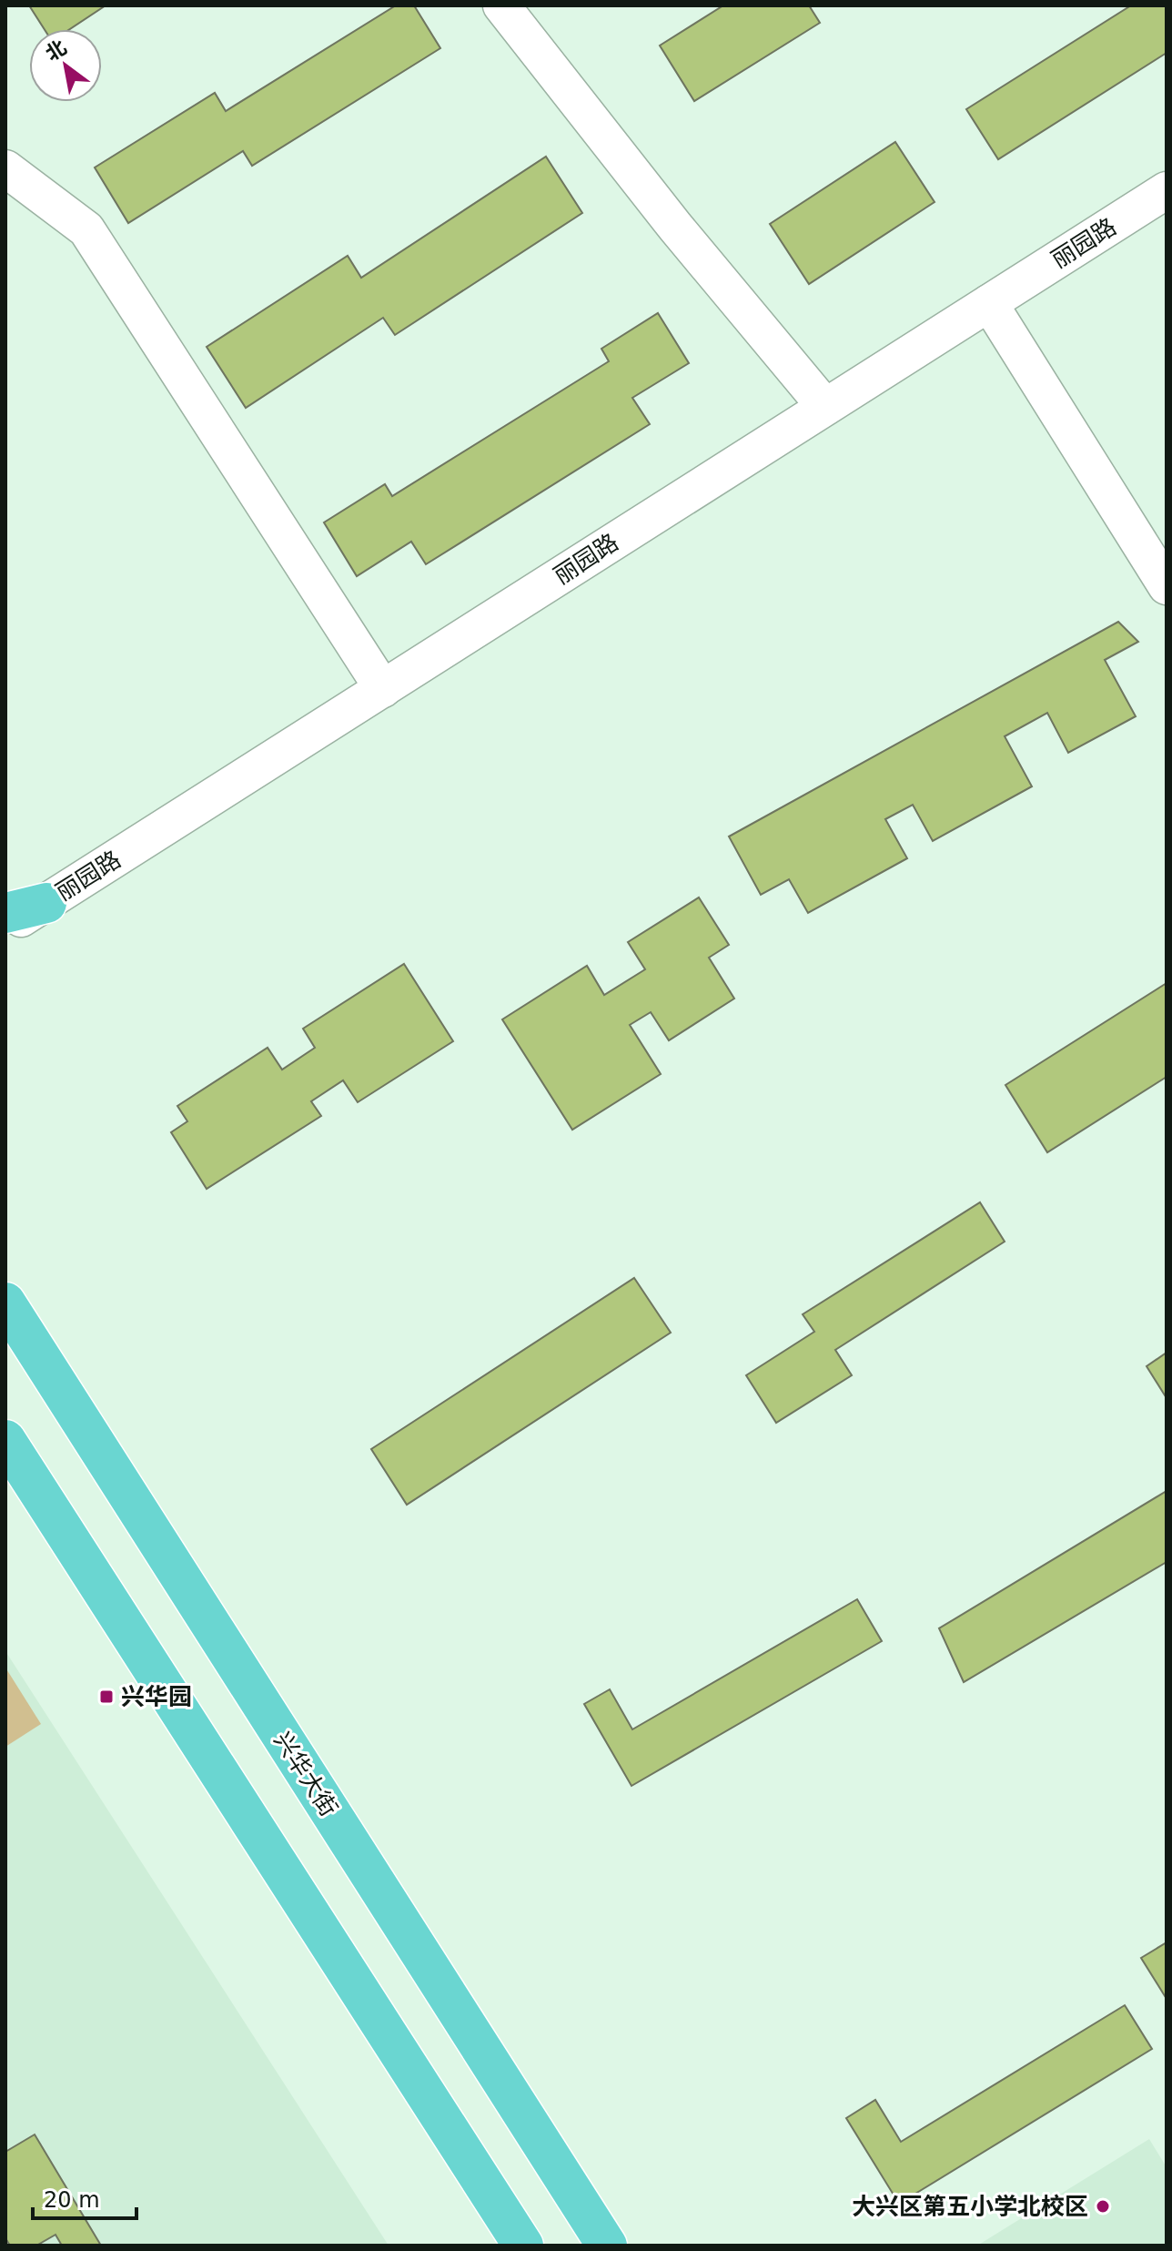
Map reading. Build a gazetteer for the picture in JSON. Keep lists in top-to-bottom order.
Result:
{
  "streets": {
    "main road": ["兴华大街"],
    "street": ["丽园路"]
  },
  "places": {
    "transit": ["兴华园"],
    "other": ["大兴区第五小学北校区"]
  },
  "scale_bar": "20 m",
  "north": "top left"
}
